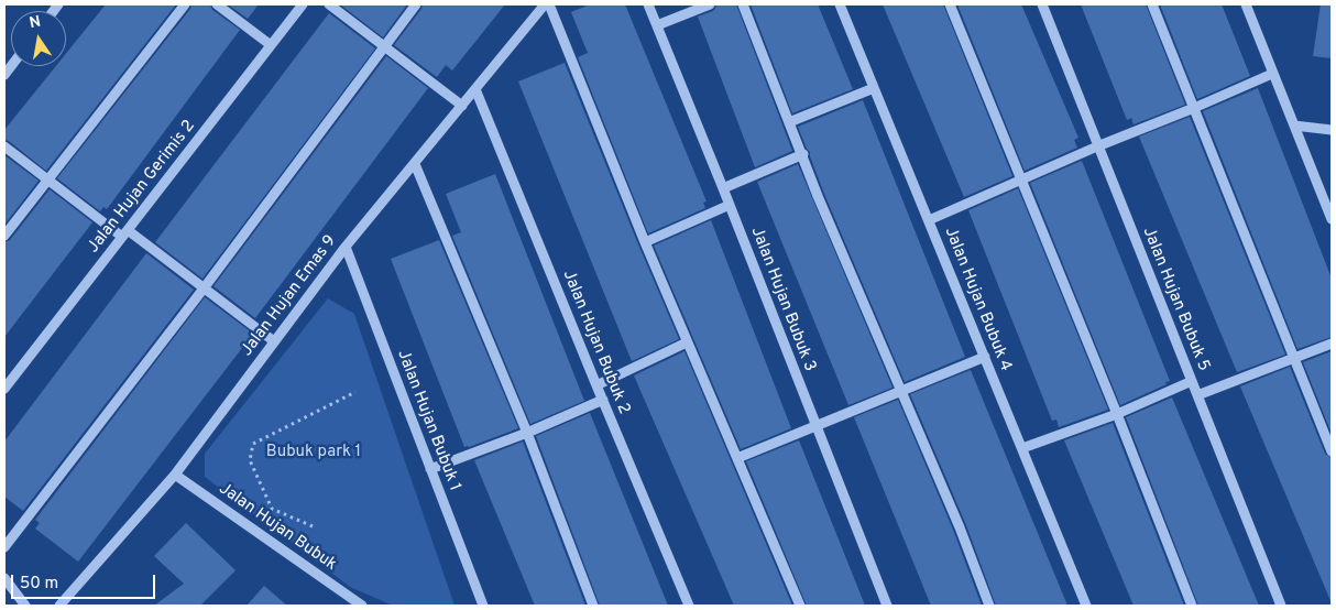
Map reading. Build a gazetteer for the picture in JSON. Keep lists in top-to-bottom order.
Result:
{
  "streets": {
    "street": [
      "Jalan Hujan Gerimis 2",
      "Jalan Hujan Emas 9",
      "Jalan Hujan Bubuk 3",
      "Jalan Hujan Bubuk 4",
      "Jalan Hujan Bubuk 5",
      "Jalan Hujan Bubuk 2",
      "Jalan Hujan Bubuk 1",
      "Jalan Hujan Bubuk"
    ]
  },
  "crossings": [
    ["Jalan Hujan Emas 9", "Jalan Hujan Bubuk 2"],
    ["Jalan Hujan Emas 9", "Jalan Hujan Bubuk 1"],
    ["Jalan Hujan Emas 9", "Jalan Hujan Bubuk"]
  ],
  "parks": ["Bubuk park 1"],
  "scale_bar": "50 m",
  "north": "top"
}
